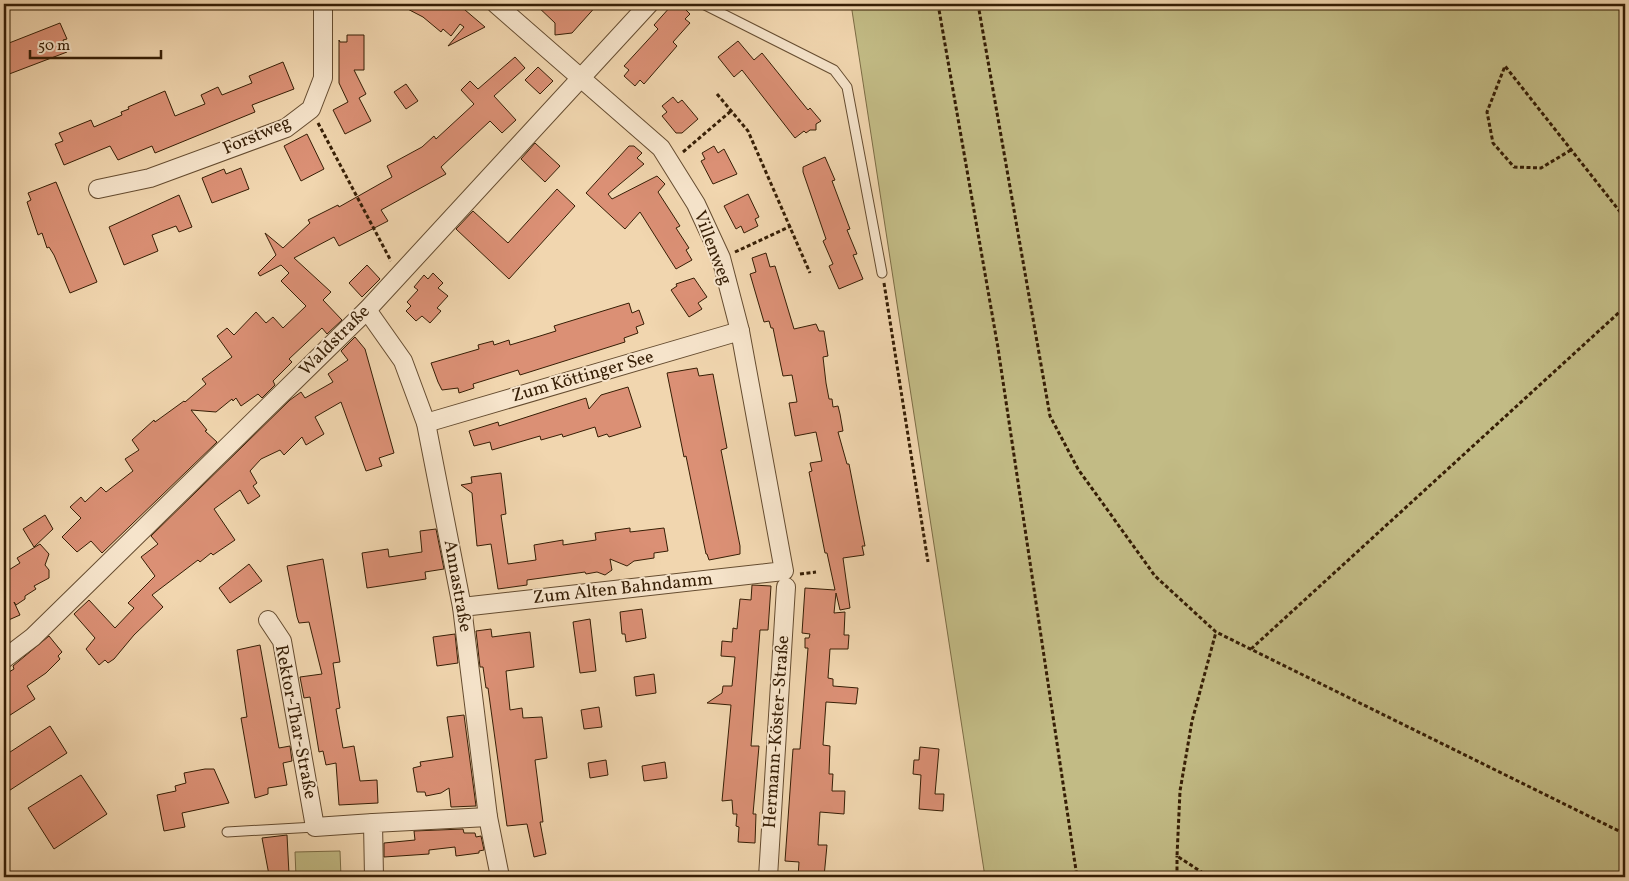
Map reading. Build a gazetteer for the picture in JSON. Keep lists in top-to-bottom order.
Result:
{
  "streets": {
    "street": [
      "Forstweg",
      "Villenweg",
      "Waldstraße",
      "Zum Köttinger See",
      "Annastraße",
      "Zum Alten Bahndamm",
      "Rektor-Thar-Straße",
      "Hermann-Köster-Straße"
    ]
  },
  "crossings": [
    ["Villenweg", "Waldstraße"],
    ["Villenweg", "Zum Köttinger See"],
    ["Villenweg", "Zum Alten Bahndamm"],
    ["Villenweg", "Hermann-Köster-Straße"],
    ["Waldstraße", "Annastraße"],
    ["Zum Köttinger See", "Annastraße"],
    ["Annastraße", "Zum Alten Bahndamm"],
    ["Zum Alten Bahndamm", "Hermann-Köster-Straße"]
  ],
  "scale_bar": "50 m"
}
